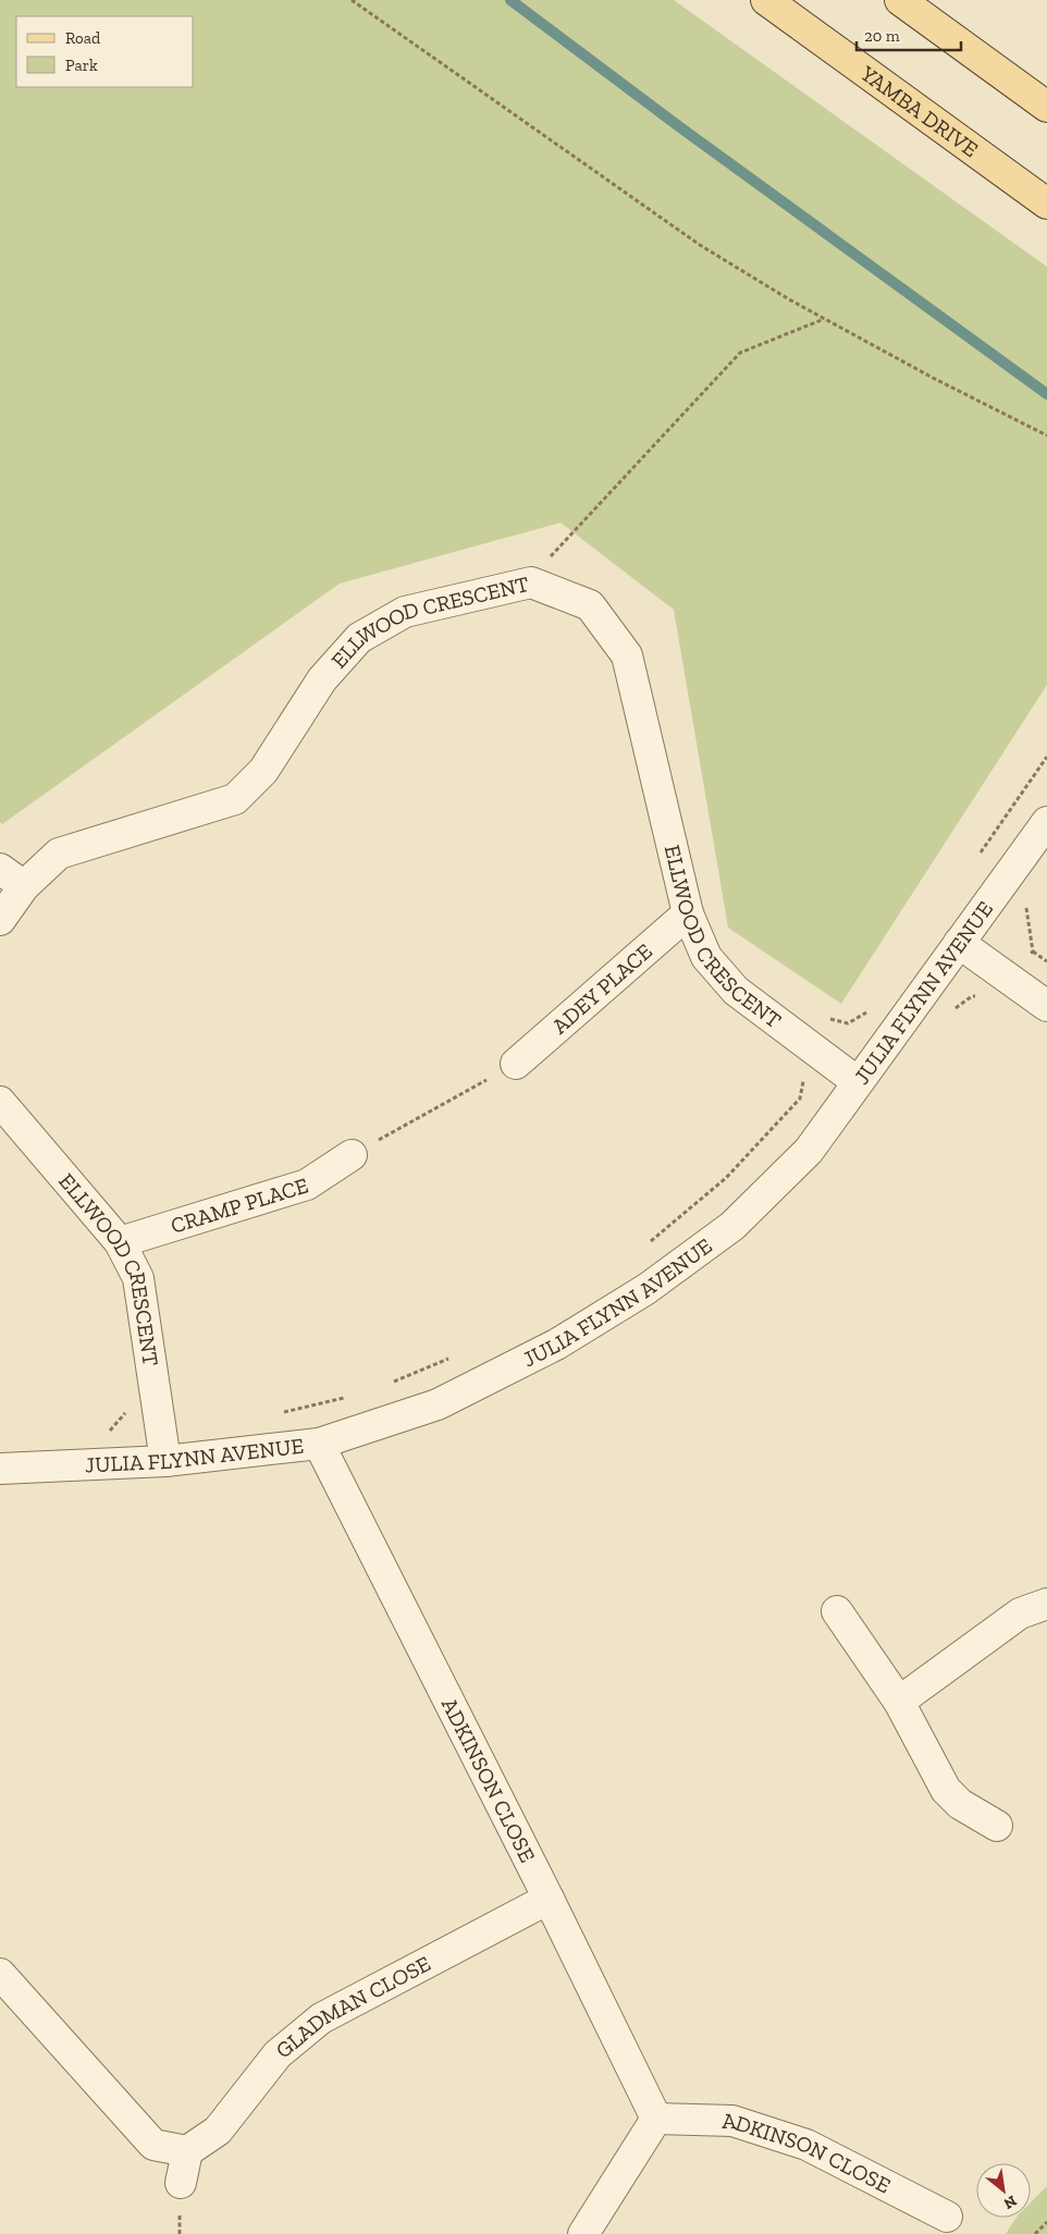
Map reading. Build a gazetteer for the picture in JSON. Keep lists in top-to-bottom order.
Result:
{
  "streets": {
    "main road": ["YAMBA DRIVE"],
    "street": [
      "ELLWOOD CRESCENT",
      "ADEY PLACE",
      "JULIA FLYNN AVENUE",
      "CRAMP PLACE",
      "ADKINSON CLOSE",
      "GLADMAN CLOSE"
    ]
  },
  "crossings": [
    ["ELLWOOD CRESCENT", "ADEY PLACE"],
    ["ELLWOOD CRESCENT", "JULIA FLYNN AVENUE"],
    ["ELLWOOD CRESCENT", "CRAMP PLACE"],
    ["JULIA FLYNN AVENUE", "ADKINSON CLOSE"],
    ["ADKINSON CLOSE", "GLADMAN CLOSE"]
  ],
  "legend": ["Road", "Park"],
  "scale_bar": "20 m",
  "north": "bottom right"
}
